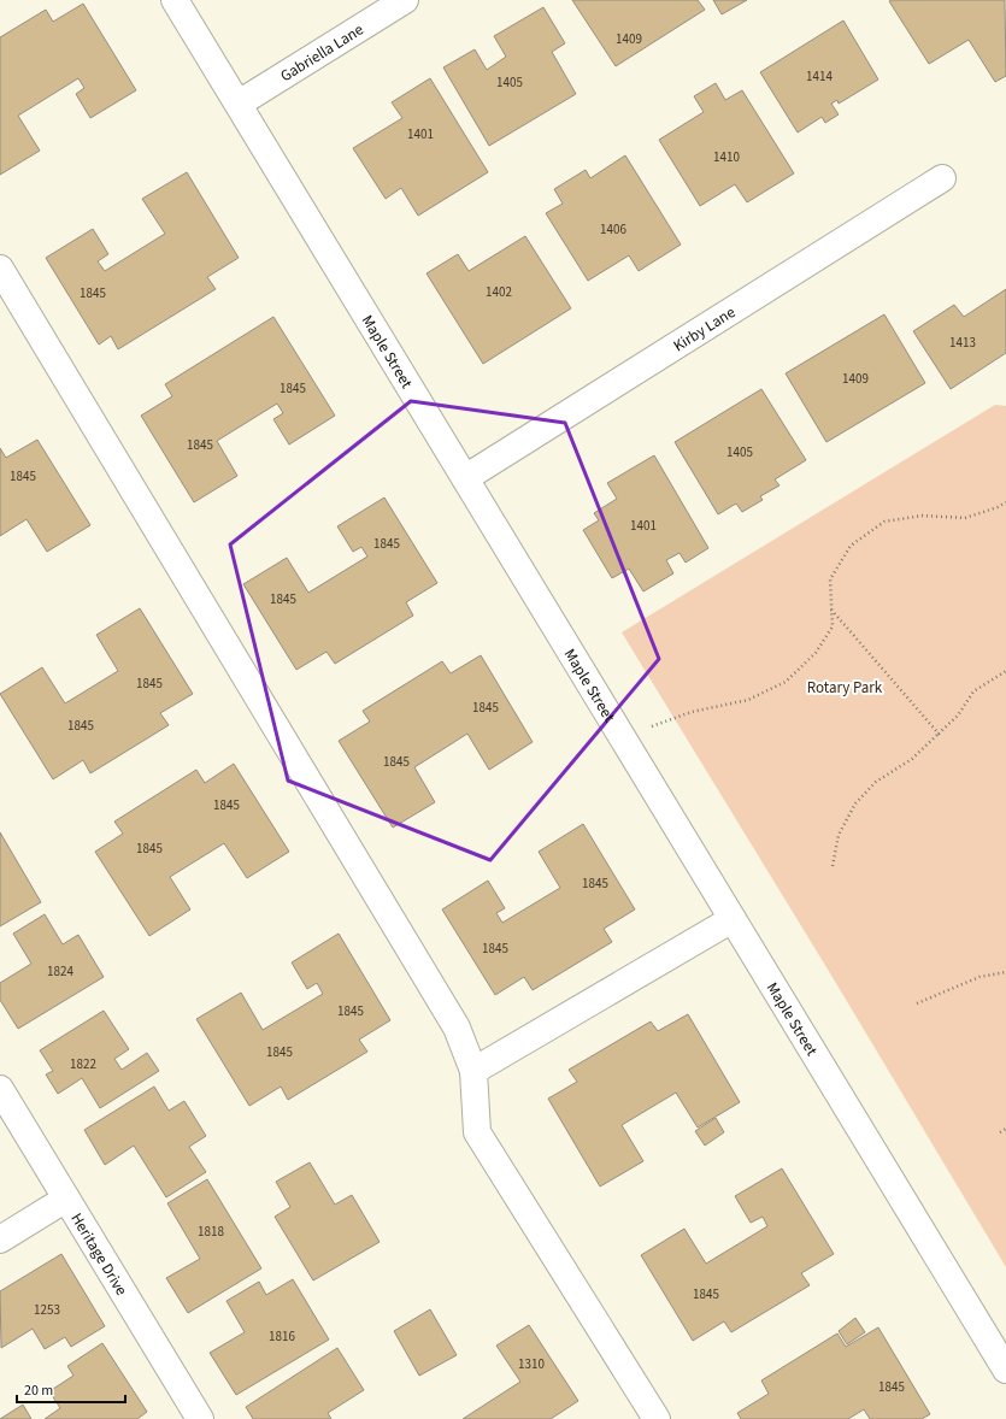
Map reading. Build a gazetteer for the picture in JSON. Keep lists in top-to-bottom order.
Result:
{
  "streets": {
    "street": [
      "Gabriella Lane",
      "Kirby Lane",
      "Maple Street",
      "Heritage Drive"
    ]
  },
  "crossings": [
    ["Gabriella Lane", "Maple Street"],
    ["Kirby Lane", "Maple Street"]
  ],
  "parks": ["Rotary Park"],
  "house_numbers": [
    "1409",
    "1414",
    "1405",
    "1401",
    "1410",
    "1406",
    "1402",
    "1845",
    "1413",
    "1409",
    "1845",
    "1845",
    "1405",
    "1845",
    "1401",
    "1845",
    "1845",
    "1845",
    "1845",
    "1845",
    "1845",
    "1845",
    "1845",
    "1845",
    "1845",
    "1824",
    "1845",
    "1845",
    "1822",
    "1818",
    "1845",
    "1253",
    "1816",
    "1310",
    "1845"
  ],
  "scale_bar": "20 m"
}
